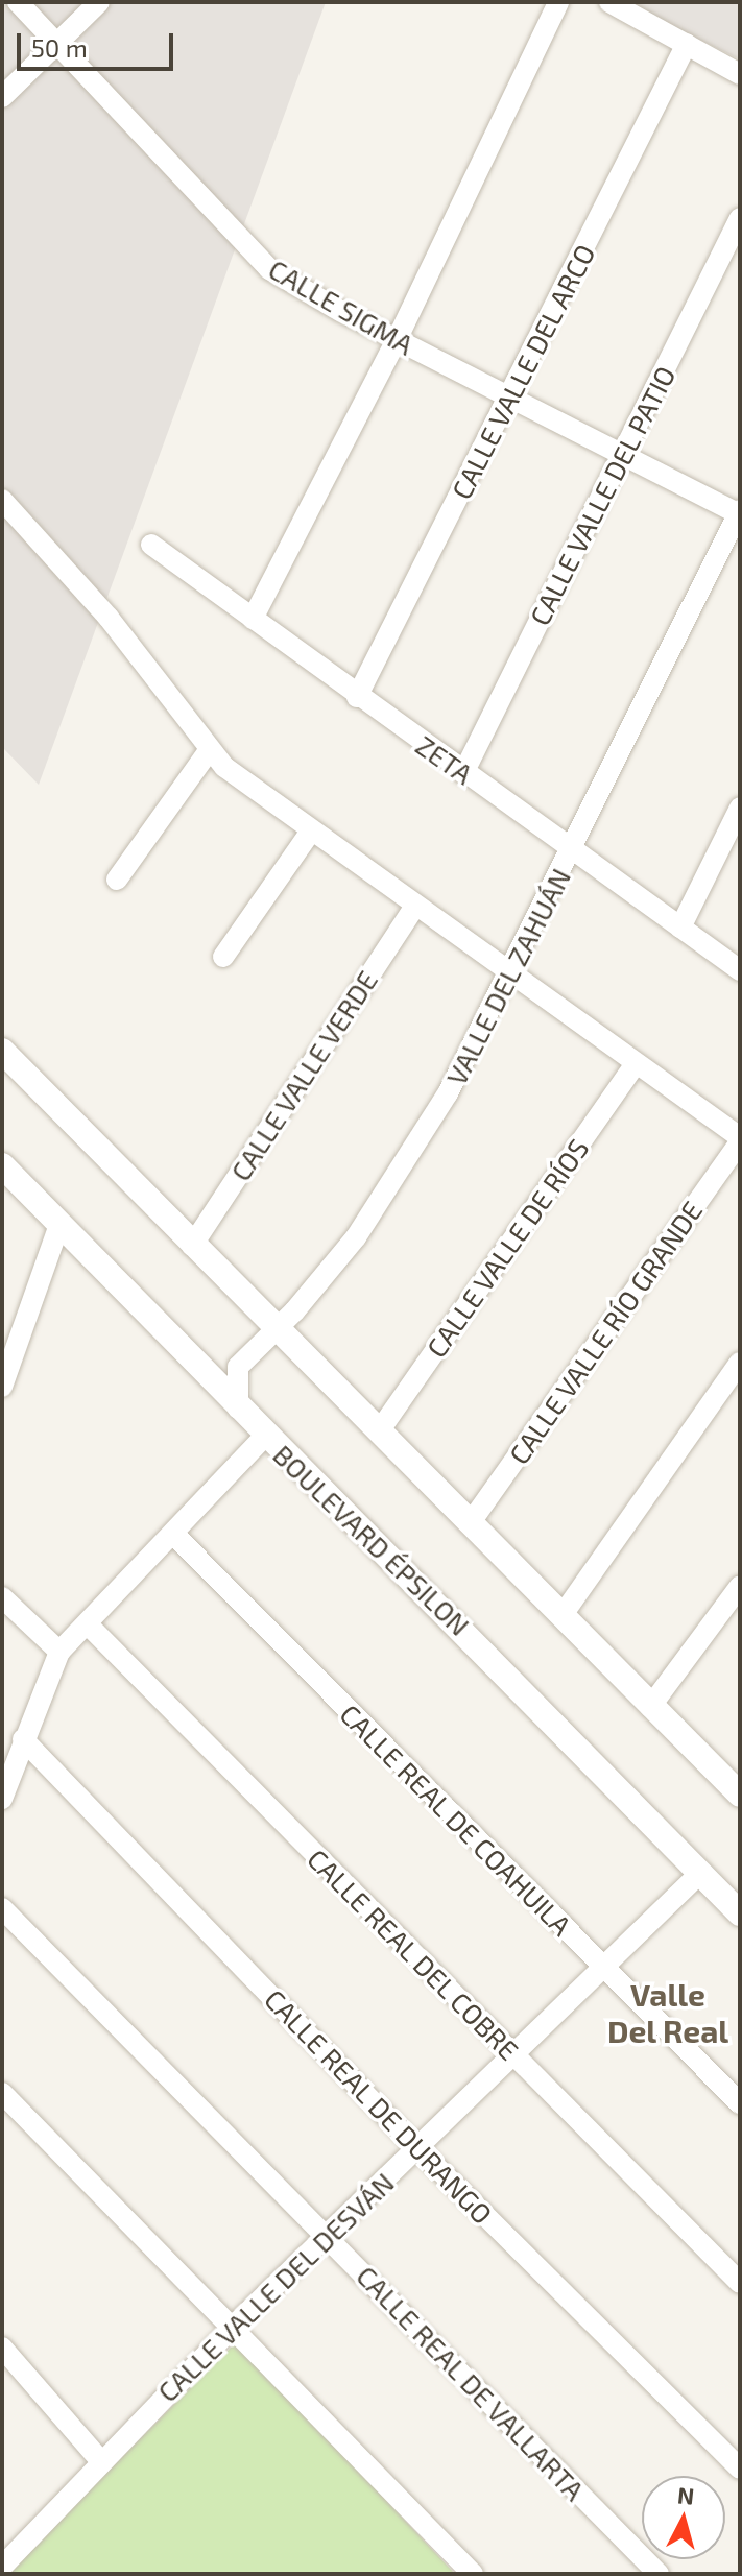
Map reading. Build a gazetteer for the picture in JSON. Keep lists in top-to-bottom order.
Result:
{
  "streets": {
    "street": [
      "CALLE SIGMA",
      "CALLE VALLE DEL ARCO",
      "CALLE VALLE DEL PATIO",
      "ZETA",
      "VALLE DEL ZAHUÁN",
      "CALLE VALLE VERDE",
      "CALLE VALLE DE RÍOS",
      "CALLE VALLE RÍO GRANDE",
      "BOULEVARD ÉPSILON",
      "CALLE REAL DE COAHUILA",
      "CALLE REAL DEL COBRE",
      "CALLE REAL DE DURANGO",
      "CALLE VALLE DEL DESVÁN",
      "CALLE REAL DE VALLARTA"
    ]
  },
  "crossings": [
    ["CALLE SIGMA", "CALLE VALLE DEL ARCO"],
    ["CALLE SIGMA", "CALLE VALLE DEL PATIO"],
    ["CALLE SIGMA", "VALLE DEL ZAHUÁN"],
    ["CALLE VALLE DEL ARCO", "ZETA"],
    ["CALLE VALLE DEL PATIO", "ZETA"],
    ["ZETA", "VALLE DEL ZAHUÁN"],
    ["VALLE DEL ZAHUÁN", "BOULEVARD ÉPSILON"],
    ["BOULEVARD ÉPSILON", "CALLE VALLE DEL DESVÁN"],
    ["CALLE REAL DE COAHUILA", "CALLE VALLE DEL DESVÁN"],
    ["CALLE REAL DEL COBRE", "CALLE VALLE DEL DESVÁN"],
    ["CALLE REAL DE DURANGO", "CALLE VALLE DEL DESVÁN"],
    ["CALLE VALLE DEL DESVÁN", "CALLE REAL DE VALLARTA"]
  ],
  "districts": ["Valle Del Real"],
  "scale_bar": "50 m",
  "north": "top"
}
